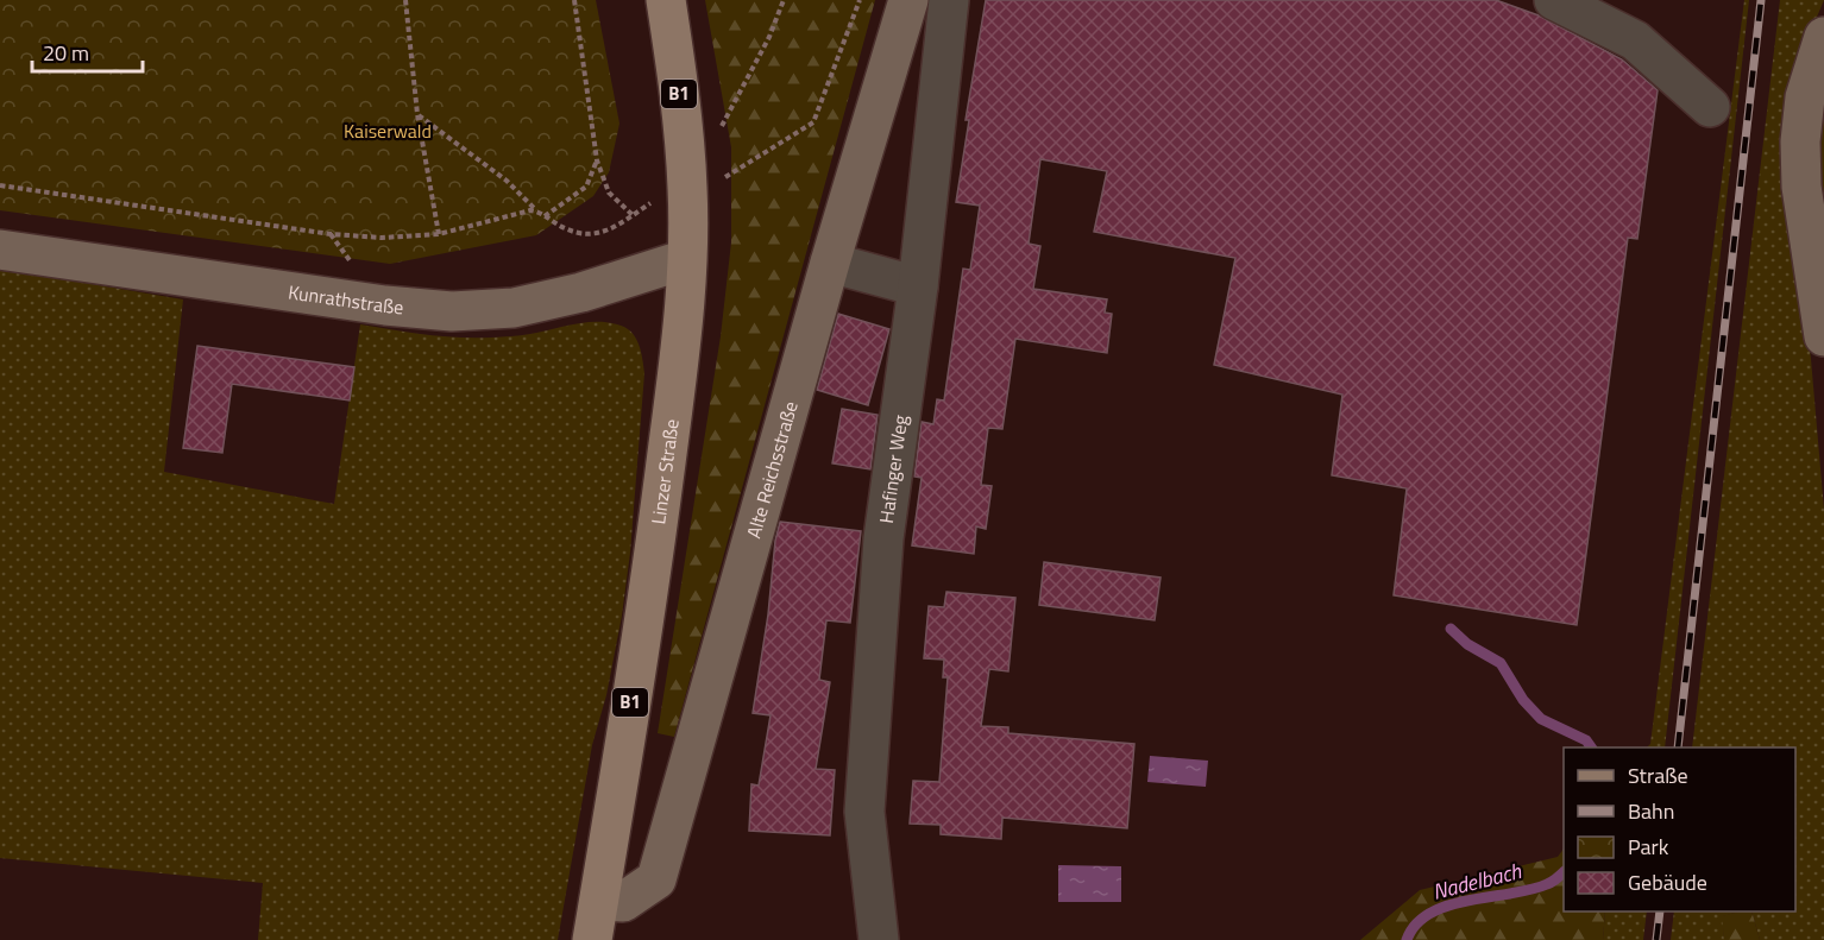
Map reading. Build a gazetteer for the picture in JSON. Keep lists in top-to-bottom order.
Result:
{
  "streets": {
    "main road": ["B1", "Linzer Straße"],
    "street": ["Kunrathstraße", "Hafinger Weg", "Alte Reichsstraße"]
  },
  "crossings": [
    ["Kunrathstraße", "Linzer Straße"],
    ["Alte Reichsstraße", "Linzer Straße"]
  ],
  "water": ["Nadelbach"],
  "parks": ["Kaiserwald"],
  "legend": [
    "Straße",
    "Bahn",
    "Park",
    "Gebäude"
  ],
  "scale_bar": "20 m"
}
